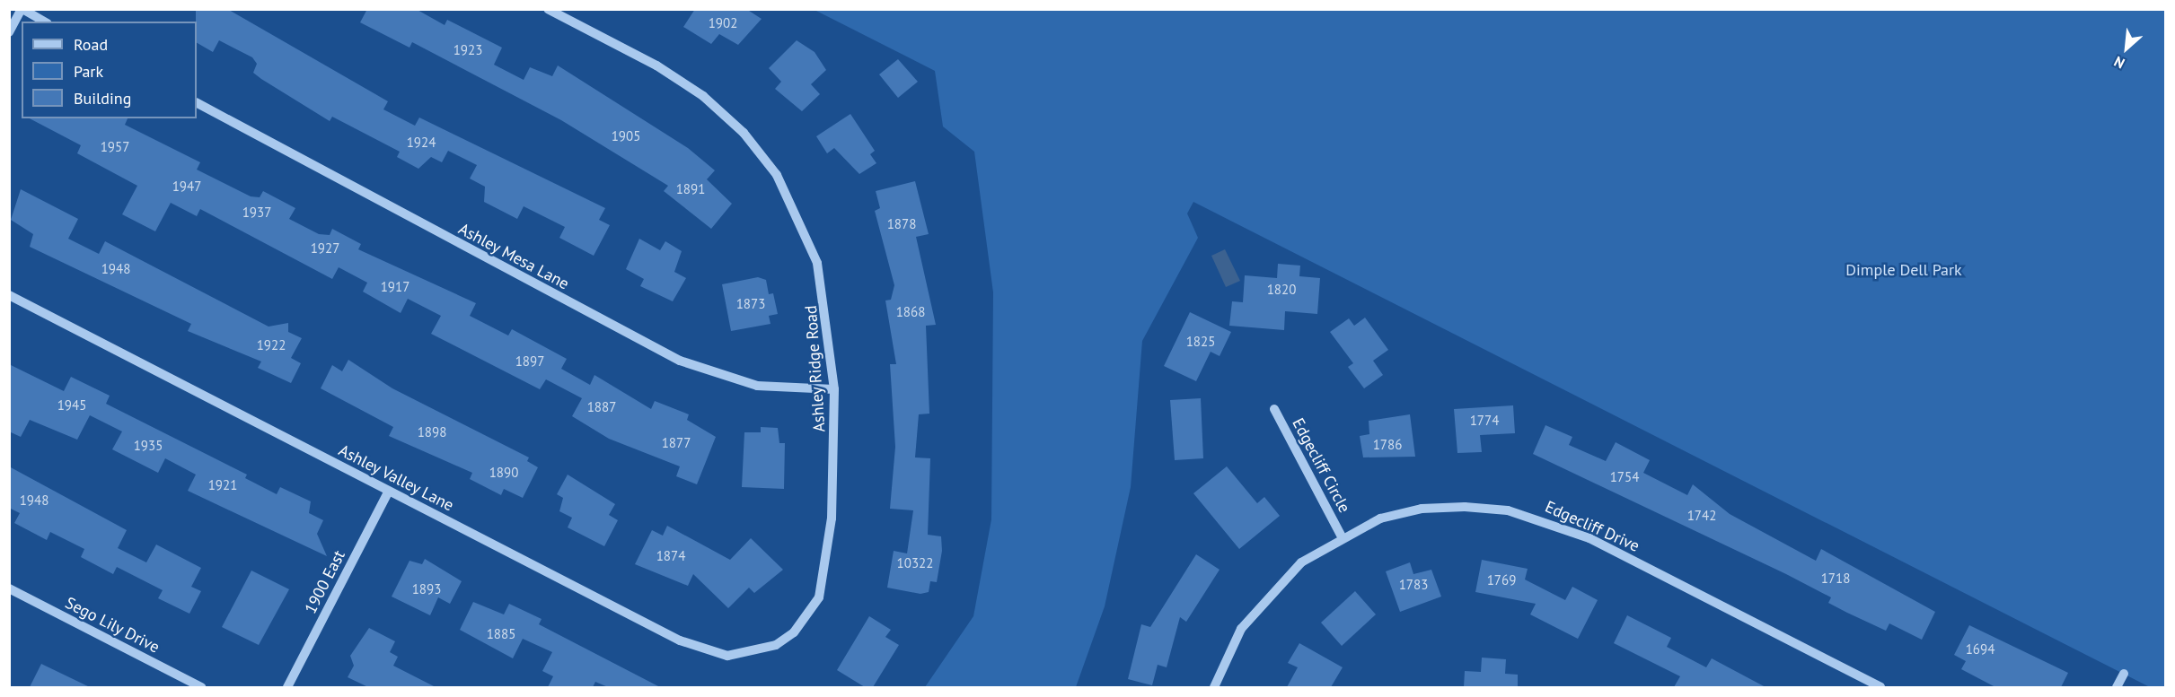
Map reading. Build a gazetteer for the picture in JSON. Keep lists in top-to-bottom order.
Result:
{
  "streets": {
    "street": [
      "Ashley Mesa Lane",
      "Ashley Ridge Road",
      "Edgecliff Circle",
      "Ashley Valley Lane",
      "Edgecliff Drive",
      "1900 East",
      "Sego Lily Drive"
    ]
  },
  "crossings": [
    ["Ashley Mesa Lane", "Ashley Ridge Road"],
    ["Ashley Ridge Road", "Ashley Valley Lane"],
    ["Edgecliff Circle", "Edgecliff Drive"],
    ["Ashley Valley Lane", "1900 East"]
  ],
  "parks": ["Dimple Dell Park"],
  "house_numbers": [
    "1902",
    "1923",
    "1905",
    "1924",
    "1957",
    "1947",
    "1891",
    "1937",
    "1878",
    "1927",
    "1948",
    "1917",
    "1820",
    "1873",
    "1868",
    "1825",
    "1922",
    "1897",
    "1945",
    "1887",
    "1774",
    "1898",
    "1877",
    "1786",
    "1935",
    "1890",
    "1754",
    "1921",
    "1948",
    "1742",
    "1874",
    "10322",
    "1718",
    "1769",
    "1783",
    "1893",
    "1885",
    "1694"
  ],
  "legend": ["Road", "Park", "Building"],
  "north": "bottom left"
}
